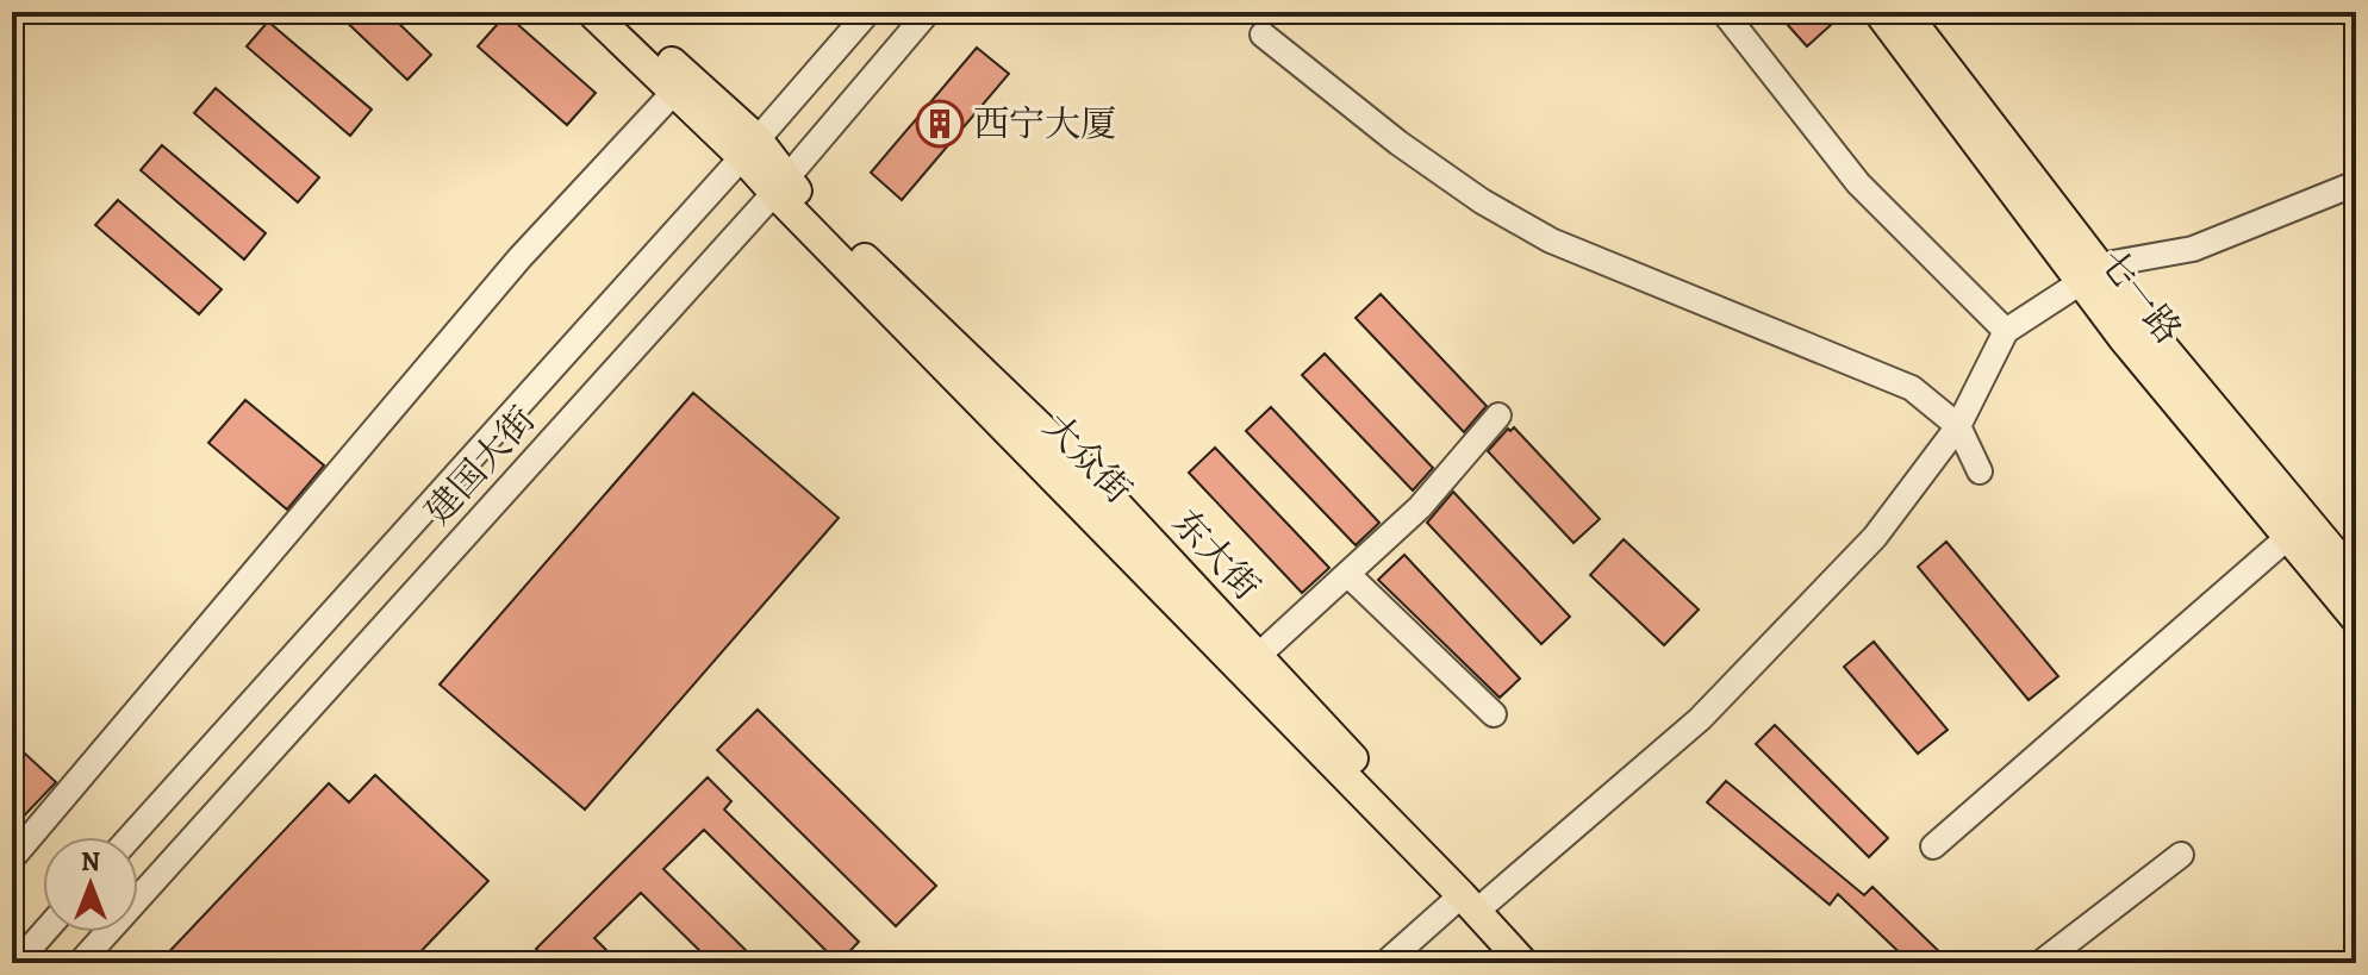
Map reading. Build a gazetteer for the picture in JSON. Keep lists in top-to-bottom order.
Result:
{
  "streets": {
    "main road": ["七一路", "大众街", "东大街"],
    "street": ["建国大街"]
  },
  "crossings": [
    ["大众街", "建国大街"],
    ["大众街", "东大街"],
    ["建国大街", "东大街"]
  ],
  "places": {
    "building": ["西宁大厦"]
  },
  "north": "top"
}
